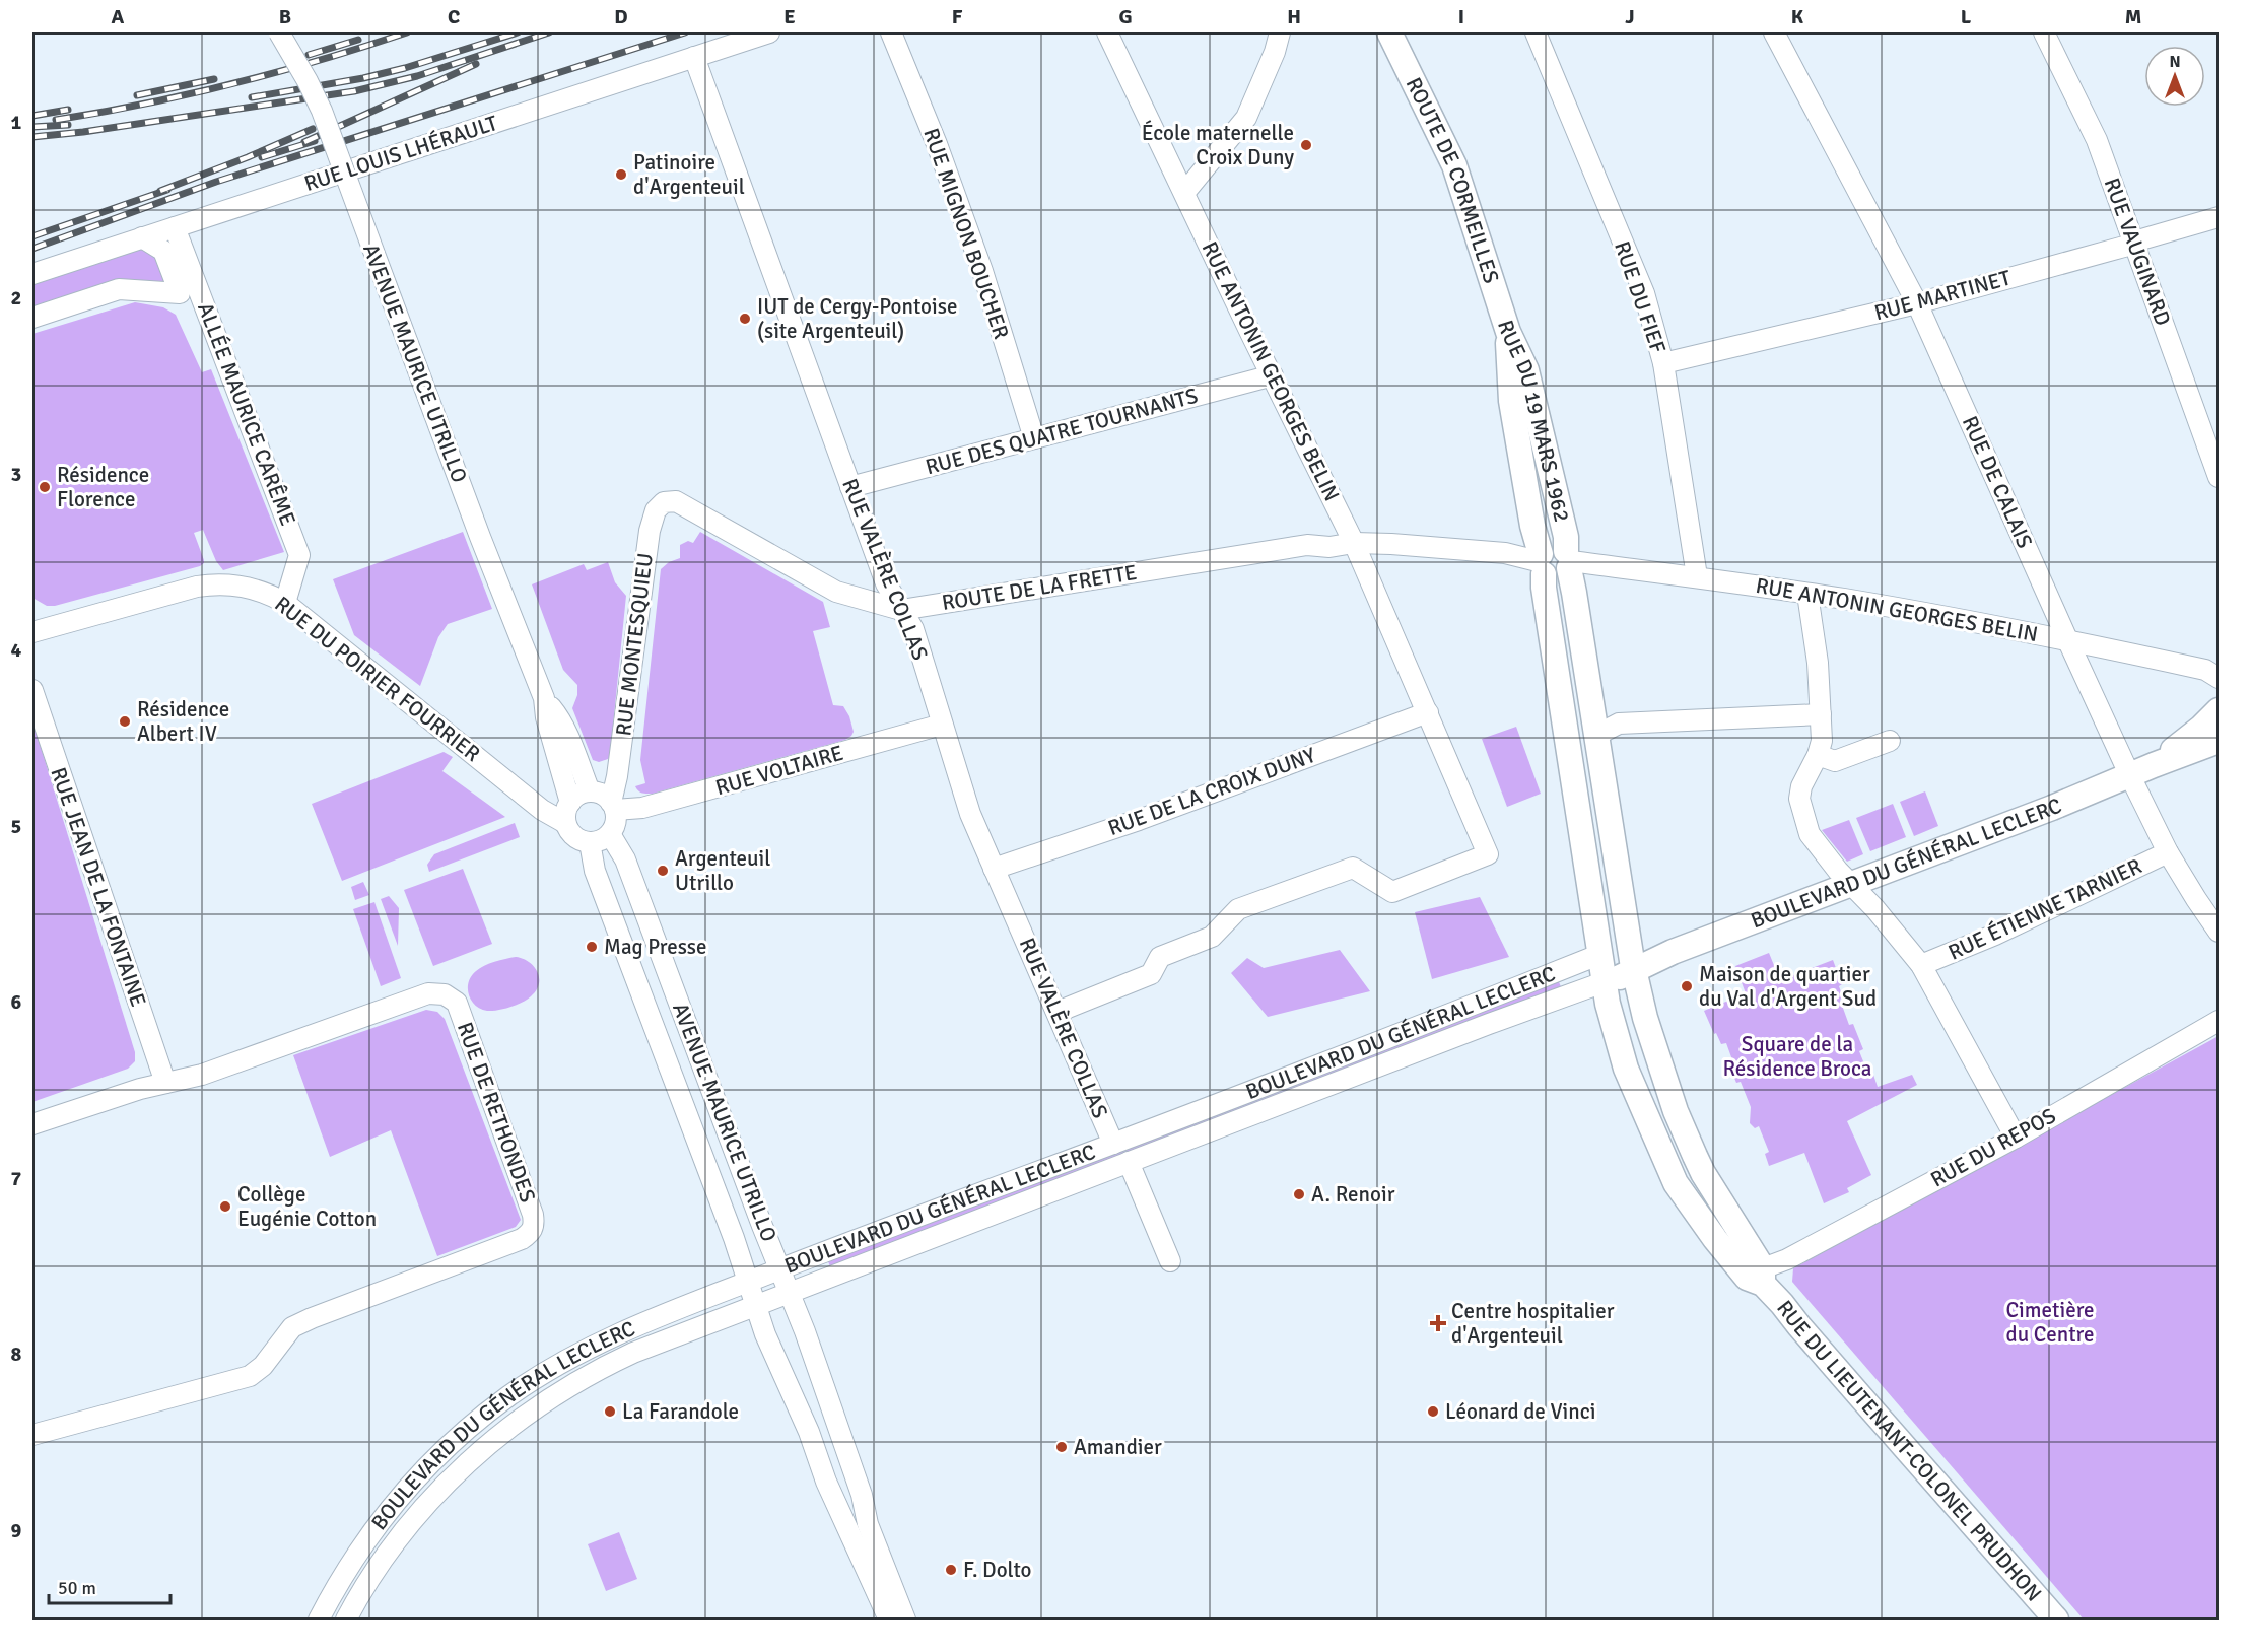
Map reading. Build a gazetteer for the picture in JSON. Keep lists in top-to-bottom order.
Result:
{
  "streets": {
    "main road": [
      "ROUTE DE CORMEILLES",
      "RUE DU 19 MARS 1962",
      "BOULEVARD DU GÉNÉRAL LECLERC",
      "RUE DU LIEUTENANT-COLONEL PRUDHON"
    ],
    "street": [
      "RUE LOUIS LHÉRAULT",
      "RUE MIGNON BOUCHER",
      "RUE VAUGINARD",
      "RUE MARTINET",
      "RUE DU FIEF",
      "AVENUE MAURICE UTRILLO",
      "RUE ANTONIN GEORGES BELIN",
      "ALLÉE MAURICE CARÊME",
      "RUE DES QUATRE TOURNANTS",
      "RUE DE CALAIS",
      "RUE VALÈRE COLLAS",
      "ROUTE DE LA FRETTE",
      "RUE MONTESQUIEU",
      "RUE DU POIRIER FOURRIER",
      "RUE VOLTAIRE",
      "RUE DE LA CROIX DUNY",
      "RUE JEAN DE LA FONTAINE",
      "RUE ÉTIENNE TARNIER",
      "RUE DE RETHONDES",
      "RUE DU REPOS"
    ]
  },
  "crossings": [
    ["RUE LOUIS LHÉRAULT", "ALLÉE MAURICE CARÊME"],
    ["RUE LOUIS LHÉRAULT", "RUE VALÈRE COLLAS"],
    ["ROUTE DE CORMEILLES", "RUE DU 19 MARS 1962"],
    ["RUE MIGNON BOUCHER", "RUE DES QUATRE TOURNANTS"],
    ["RUE VAUGINARD", "RUE MARTINET"],
    ["RUE MARTINET", "RUE DU FIEF"],
    ["RUE MARTINET", "RUE DE CALAIS"],
    ["RUE DU FIEF", "RUE ANTONIN GEORGES BELIN"],
    ["AVENUE MAURICE UTRILLO", "RUE MONTESQUIEU"],
    ["AVENUE MAURICE UTRILLO", "RUE DU POIRIER FOURRIER"],
    ["AVENUE MAURICE UTRILLO", "RUE VOLTAIRE"],
    ["AVENUE MAURICE UTRILLO", "BOULEVARD DU GÉNÉRAL LECLERC"],
    ["RUE ANTONIN GEORGES BELIN", "RUE DES QUATRE TOURNANTS"],
    ["RUE ANTONIN GEORGES BELIN", "RUE DU 19 MARS 1962"],
    ["RUE ANTONIN GEORGES BELIN", "RUE DE CALAIS"],
    ["RUE ANTONIN GEORGES BELIN", "RUE VALÈRE COLLAS"],
    ["RUE ANTONIN GEORGES BELIN", "ROUTE DE LA FRETTE"],
    ["RUE ANTONIN GEORGES BELIN", "RUE DE LA CROIX DUNY"],
    ["ALLÉE MAURICE CARÊME", "RUE DU POIRIER FOURRIER"],
    ["RUE DES QUATRE TOURNANTS", "RUE VALÈRE COLLAS"],
    ["RUE DU 19 MARS 1962", "BOULEVARD DU GÉNÉRAL LECLERC"],
    ["RUE DU 19 MARS 1962", "RUE DU LIEUTENANT-COLONEL PRUDHON"],
    ["RUE DE CALAIS", "BOULEVARD DU GÉNÉRAL LECLERC"],
    ["RUE DE CALAIS", "RUE ÉTIENNE TARNIER"],
    ["RUE VALÈRE COLLAS", "ROUTE DE LA FRETTE"],
    ["RUE VALÈRE COLLAS", "RUE VOLTAIRE"],
    ["RUE VALÈRE COLLAS", "RUE DE LA CROIX DUNY"],
    ["RUE VALÈRE COLLAS", "BOULEVARD DU GÉNÉRAL LECLERC"],
    ["ROUTE DE LA FRETTE", "RUE MONTESQUIEU"],
    ["RUE MONTESQUIEU", "RUE DU POIRIER FOURRIER"],
    ["RUE MONTESQUIEU", "RUE VOLTAIRE"],
    ["RUE DU POIRIER FOURRIER", "RUE VOLTAIRE"],
    ["BOULEVARD DU GÉNÉRAL LECLERC", "RUE DU LIEUTENANT-COLONEL PRUDHON"],
    ["RUE JEAN DE LA FONTAINE", "RUE DE RETHONDES"],
    ["RUE DU REPOS", "RUE DU LIEUTENANT-COLONEL PRUDHON"]
  ],
  "parks": ["Square de la Résidence Broca", "Cimetière du Centre"],
  "places": {
    "other": [
      "École maternelle Croix Duny",
      "Patinoire d'Argenteuil",
      "IUT de Cergy-Pontoise (site Argenteuil)",
      "Résidence Florence",
      "Résidence Albert IV",
      "Argenteuil Utrillo",
      "Mag Presse",
      "Maison de quartier du Val d'Argent Sud",
      "A. Renoir",
      "Collège Eugénie Cotton",
      "La Farandole",
      "Léonard de Vinci",
      "Amandier",
      "F. Dolto"
    ],
    "health": ["Centre hospitalier d'Argenteuil"]
  },
  "scale_bar": "50 m",
  "north": "top",
  "grid": {
    "columns": [
      "A",
      "B",
      "C",
      "D",
      "E",
      "F",
      "G",
      "H",
      "I",
      "J",
      "K",
      "L",
      "M"
    ],
    "rows": [
      "1",
      "2",
      "3",
      "4",
      "5",
      "6",
      "7",
      "8",
      "9"
    ]
  }
}
